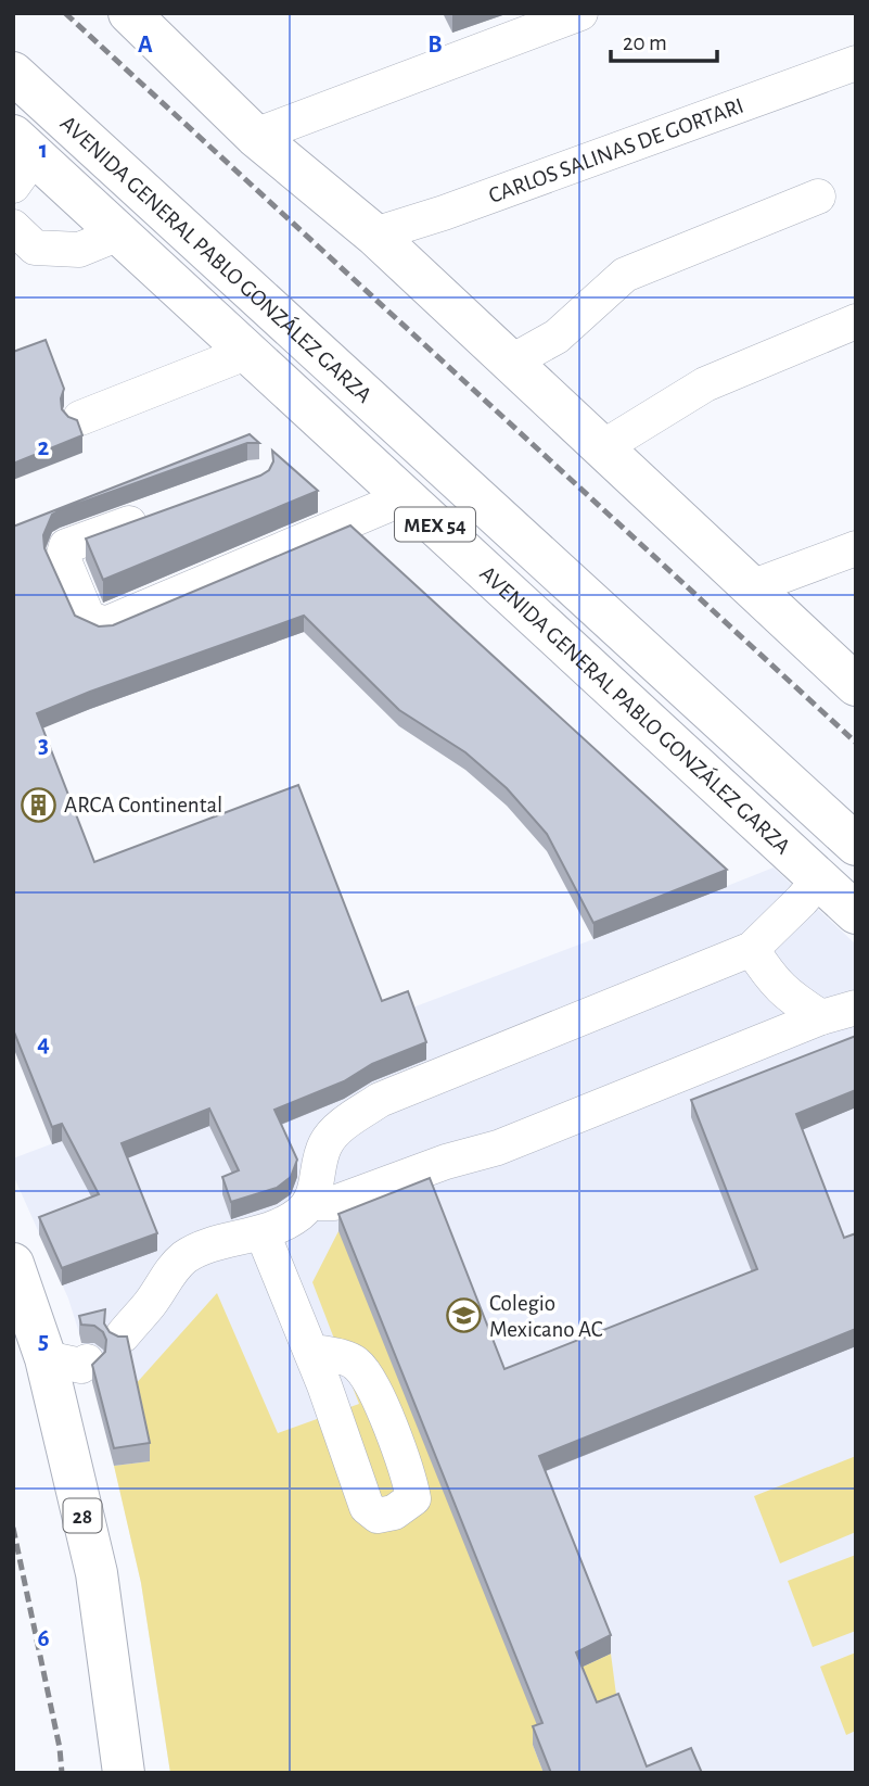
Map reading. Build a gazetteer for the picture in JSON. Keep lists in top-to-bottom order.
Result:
{
  "streets": {
    "main road": ["AVENIDA GENERAL PABLO GONZÁLEZ GARZA", "MEX 54", "28"],
    "street": ["CARLOS SALINAS DE GORTARI"]
  },
  "places": {
    "building": ["ARCA Continental"],
    "school or university": ["Colegio Mexicano AC"]
  },
  "scale_bar": "20 m",
  "grid": {
    "columns": ["A", "B"],
    "rows": [
      "1",
      "2",
      "3",
      "4",
      "5",
      "6"
    ]
  }
}
